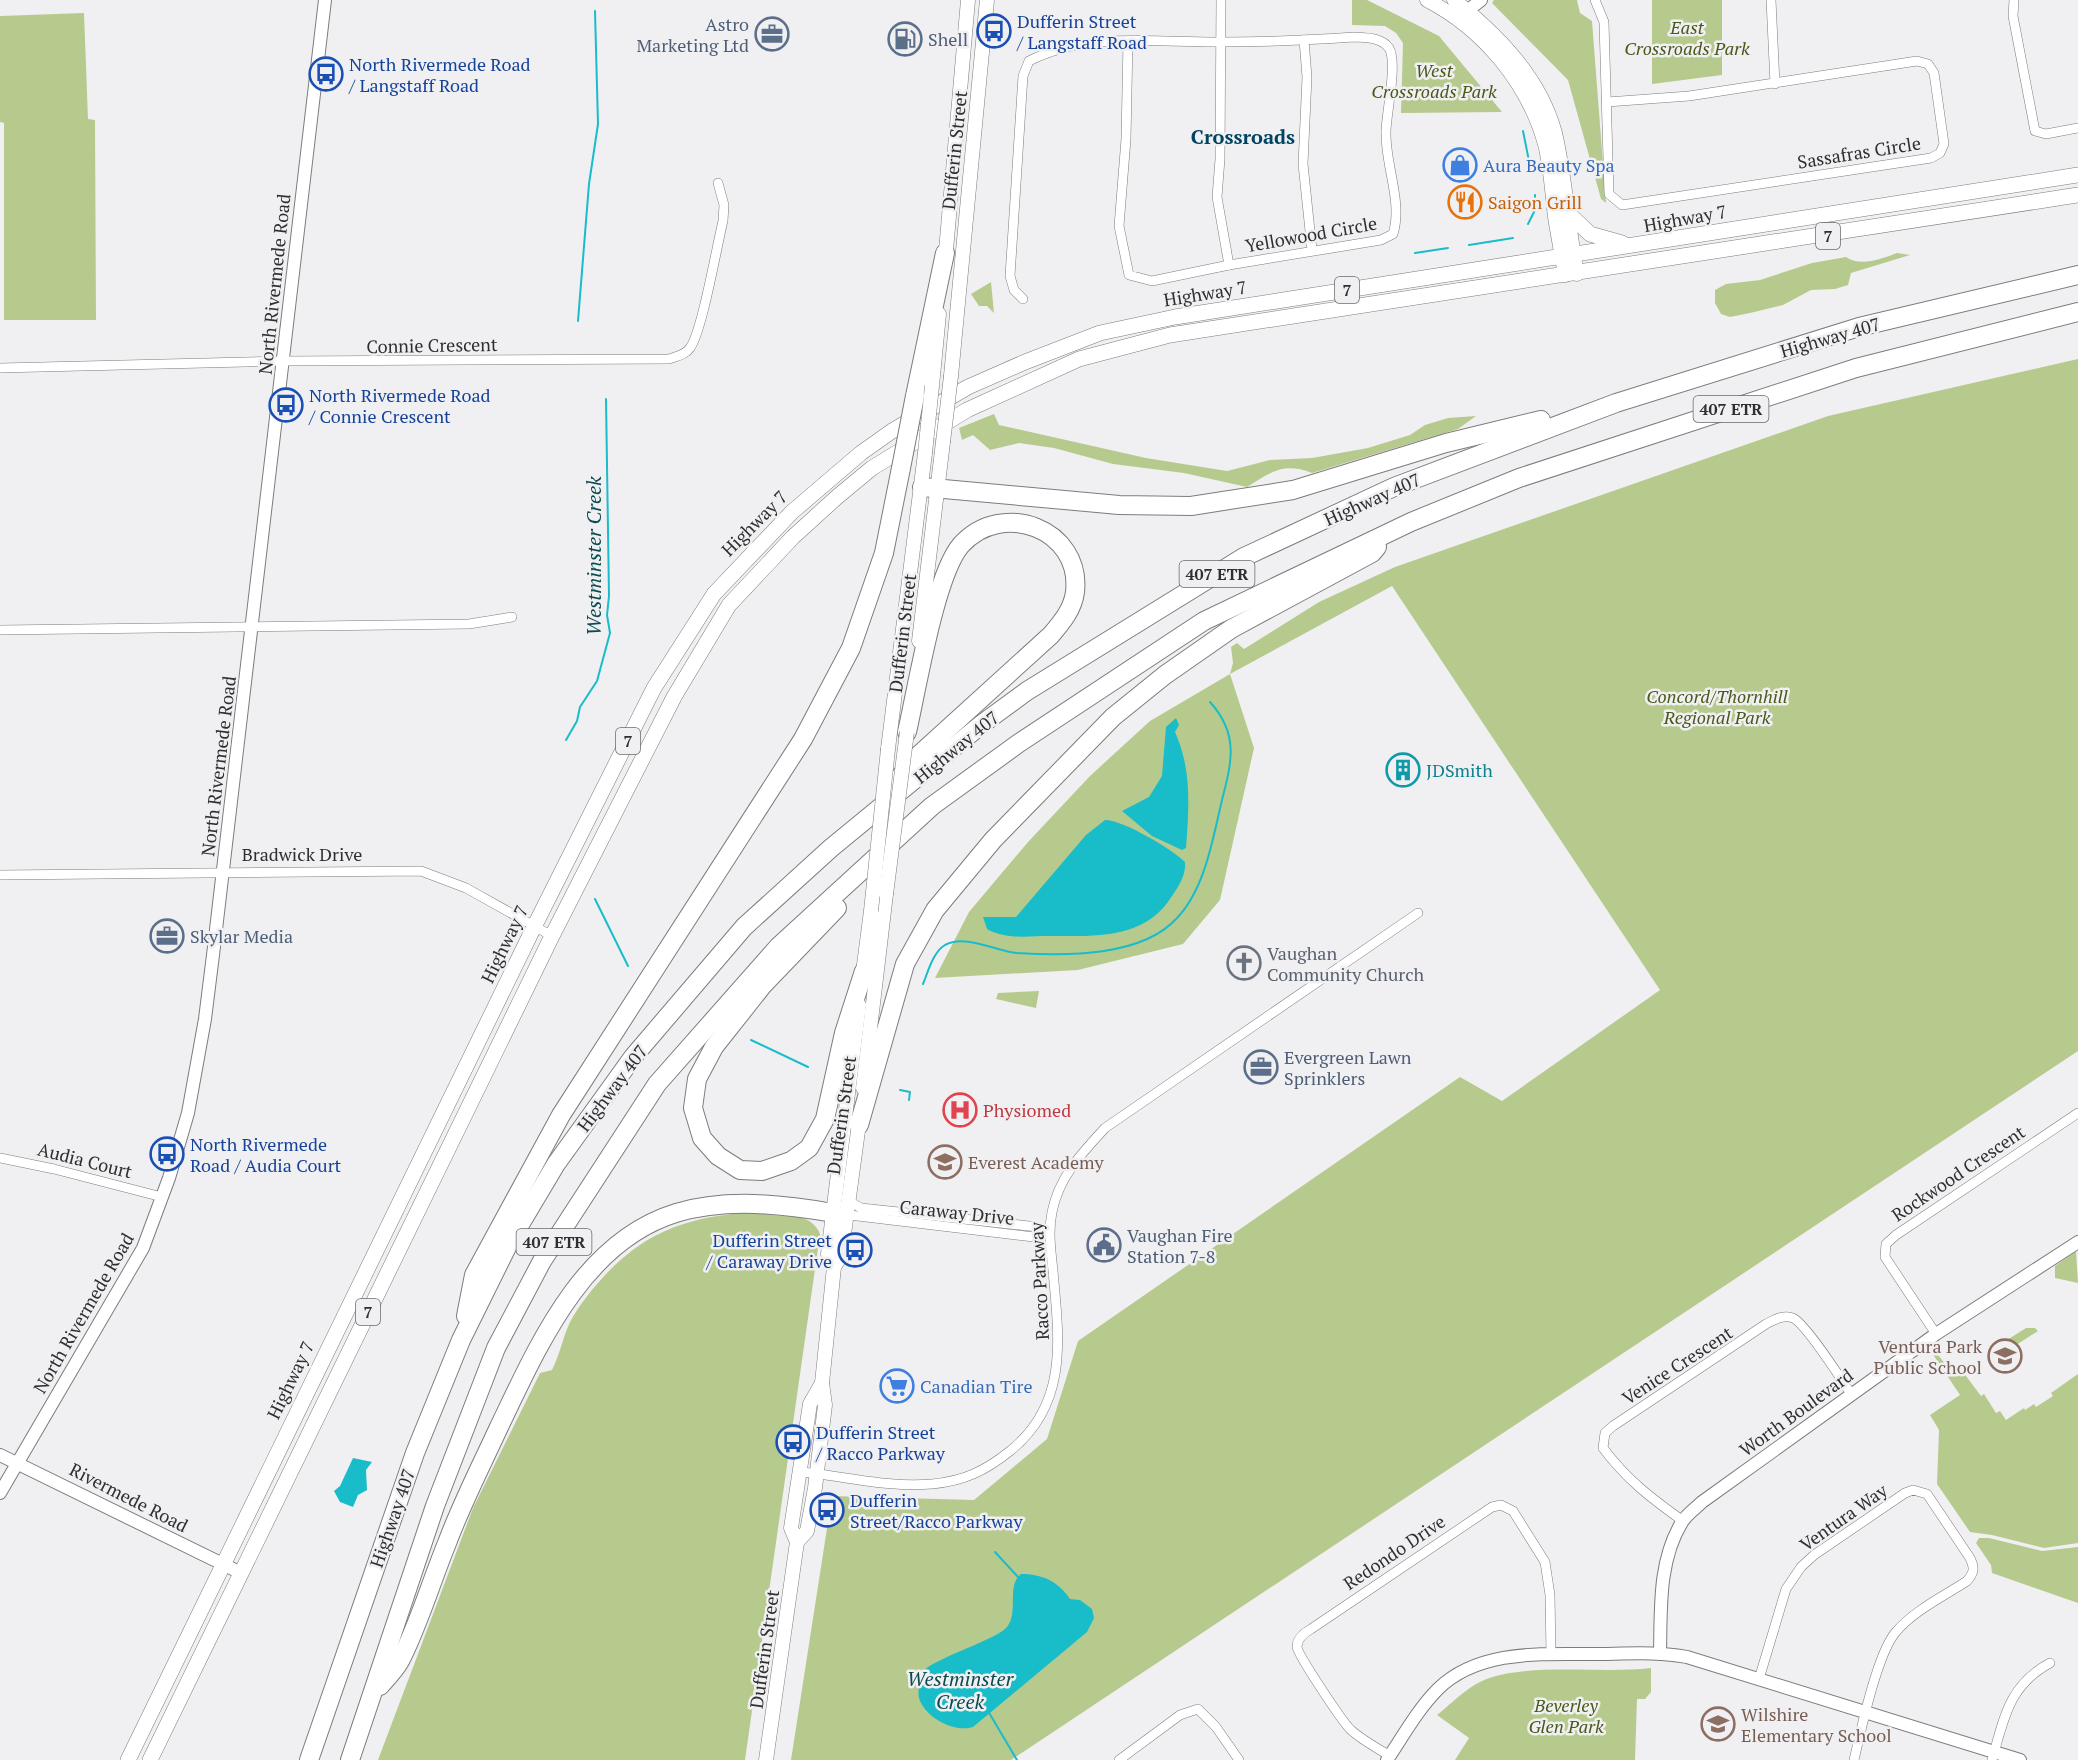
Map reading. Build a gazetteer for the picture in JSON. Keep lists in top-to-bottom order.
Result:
{
  "streets": {
    "highway": ["Highway 407", "407 ETR"],
    "main road": ["Dufferin Street", "Highway 7", "7"],
    "street": [
      "Sassafras Circle",
      "Yellowood Circle",
      "North Rivermede Road",
      "Connie Crescent",
      "Bradwick Drive",
      "Audia Court",
      "Rockwood Crescent",
      "Caraway Drive",
      "Racco Parkway",
      "Venice Crescent",
      "Worth Boulevard",
      "Rivermede Road",
      "Ventura Way",
      "Redondo Drive"
    ]
  },
  "crossings": [
    ["Dufferin Street", "Caraway Drive"],
    ["Dufferin Street", "Racco Parkway"],
    ["Highway 7", "Bradwick Drive"],
    ["Highway 7", "Rivermede Road"],
    ["North Rivermede Road", "Connie Crescent"],
    ["North Rivermede Road", "Bradwick Drive"],
    ["North Rivermede Road", "Audia Court"],
    ["North Rivermede Road", "Rivermede Road"],
    ["Rockwood Crescent", "Worth Boulevard"],
    ["Caraway Drive", "Racco Parkway"],
    ["Venice Crescent", "Worth Boulevard"]
  ],
  "districts": ["Crossroads"],
  "water": ["Westminster Creek"],
  "parks": [
    "East Crossroads Park",
    "West Crossroads Park",
    "Concord/Thornhill Regional Park",
    "Beverley Glen Park"
  ],
  "places": {
    "bus stop": [
      "Dufferin Street / Langstaff Road",
      "North Rivermede Road / Langstaff Road",
      "North Rivermede Road / Connie Crescent",
      "North Rivermede Road / Audia Court",
      "Dufferin Street / Caraway Drive",
      "Dufferin Street / Racco Parkway",
      "Dufferin Street/Racco Parkway"
    ],
    "office": ["Astro Marketing Ltd", "Skylar Media", "Evergreen Lawn Sprinklers"],
    "fuel station": ["Shell"],
    "shop": ["Aura Beauty Spa"],
    "restaurant": ["Saigon Grill"],
    "building": ["JDSmith"],
    "church": ["Vaughan Community Church"],
    "hospital": ["Physiomed"],
    "school or university": ["Everest Academy", "Ventura Park Public School", "Wilshire Elementary School"],
    "public building": ["Vaughan Fire Station 7-8"],
    "supermarket": ["Canadian Tire"]
  }
}
